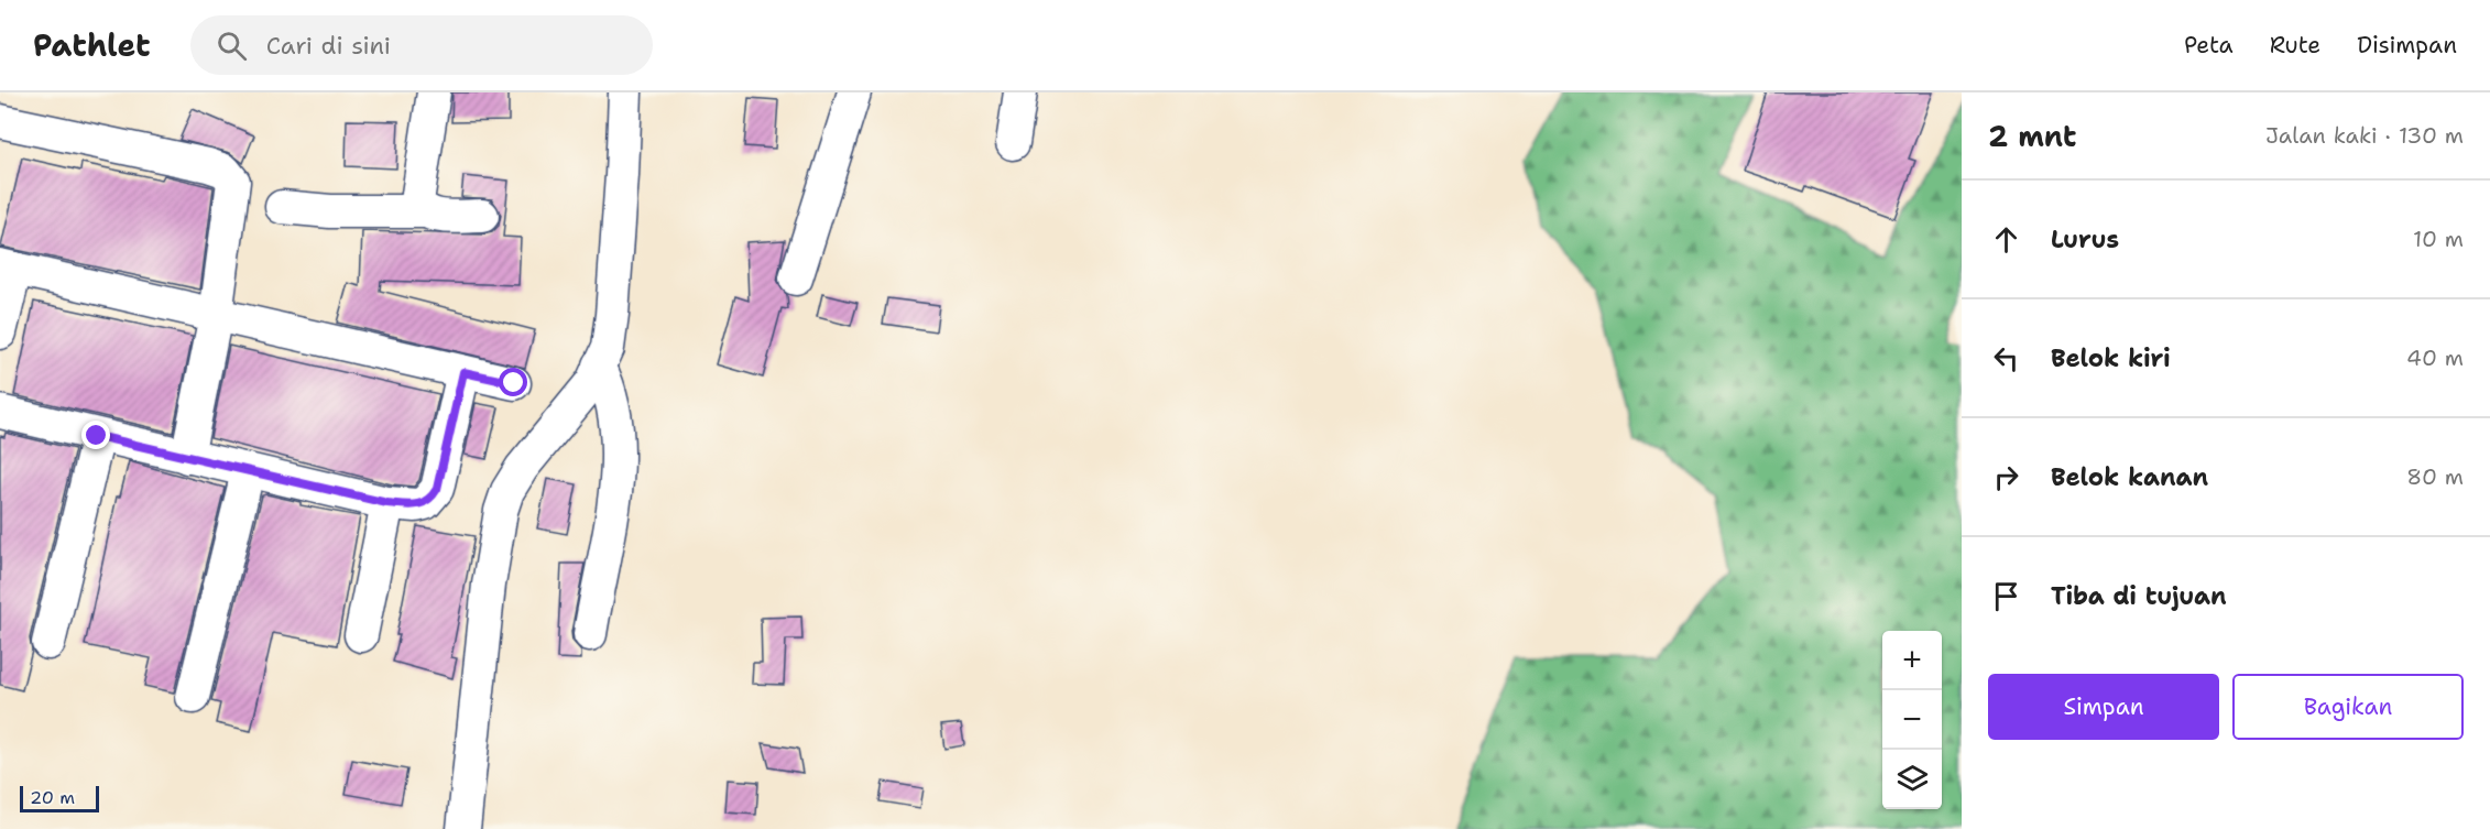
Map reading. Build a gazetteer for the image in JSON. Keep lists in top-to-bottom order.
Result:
{
  "scale_bar": "20 m",
  "page": {
    "header": "Pathlet",
    "search": "Cari di sini",
    "nav": ["Peta", "Rute", "Disimpan"],
    "heading": ["2 mnt", "Jalan kaki · 130 m"],
    "list": [
      ["Lurus", "10 m"],
      ["Belok kiri", "40 m"],
      ["Belok kanan", "80 m"],
      "Tiba di tujuan"
    ],
    "map_buttons": ["+", "−"],
    "buttons": ["Simpan", "Bagikan"],
    "scale": "20 m"
  }
}
